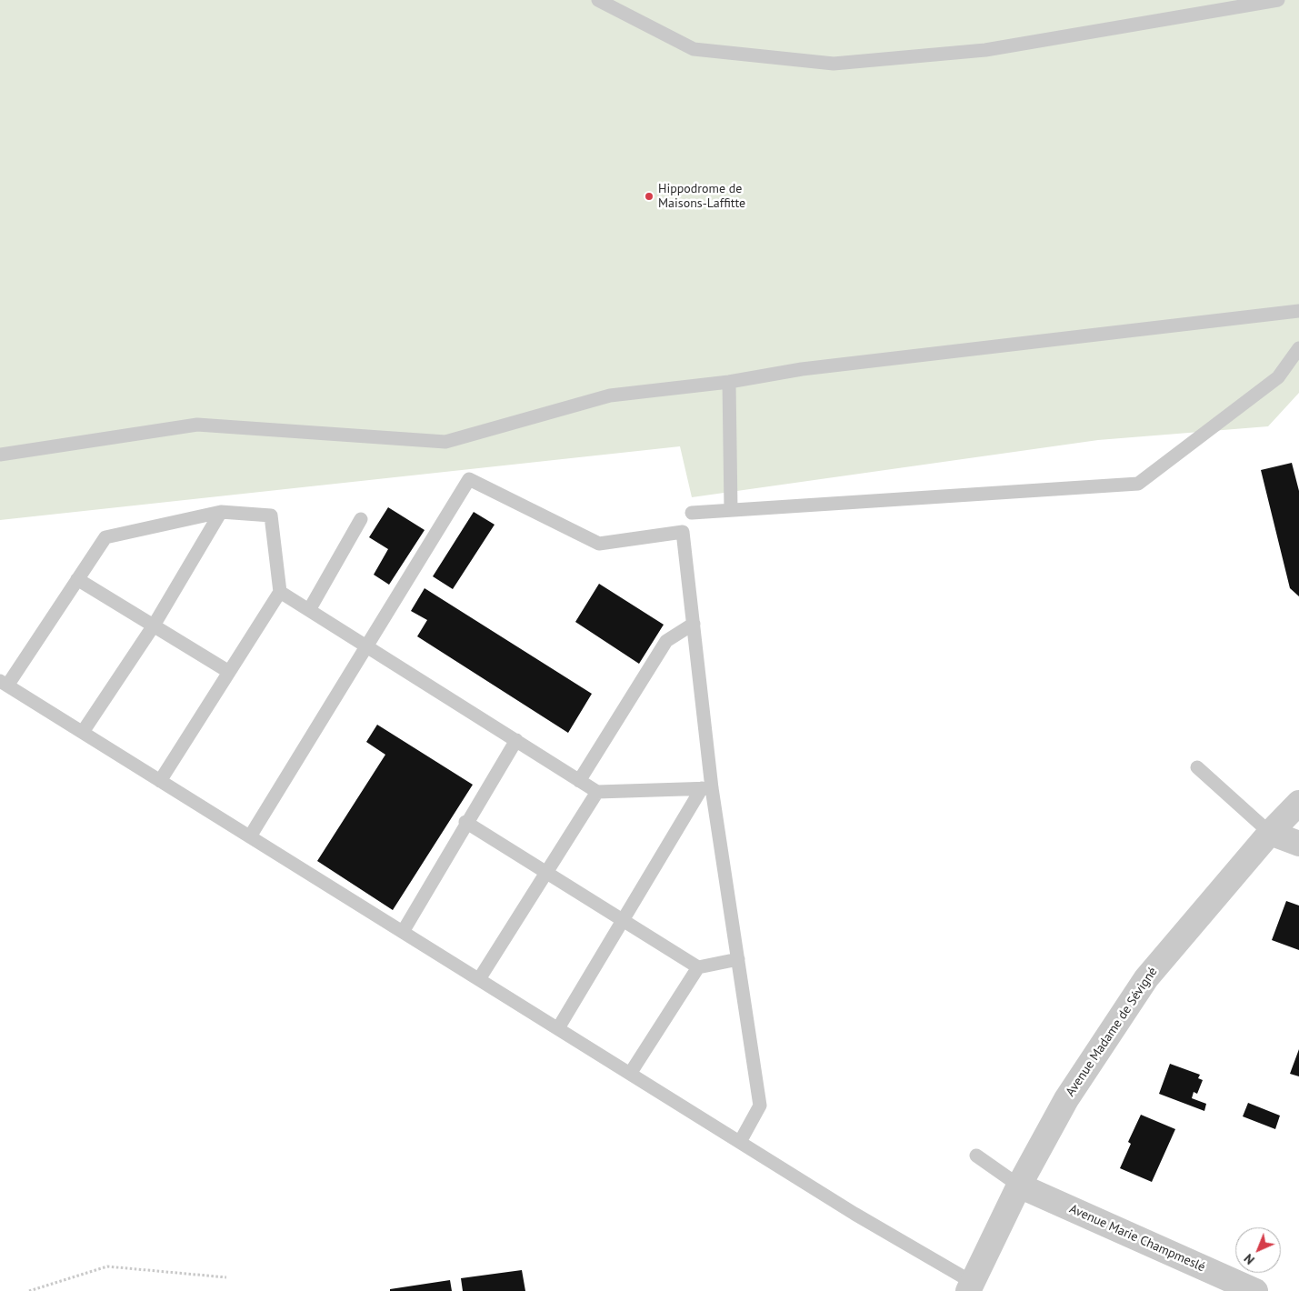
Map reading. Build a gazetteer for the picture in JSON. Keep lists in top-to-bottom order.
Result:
{
  "streets": {
    "street": ["Avenue Madame de Sévigné", "Avenue Marie Champmeslé"]
  },
  "crossings": [
    ["Avenue Madame de Sévigné", "Avenue Marie Champmeslé"]
  ],
  "places": ["Hippodrome de Maisons-Laffitte"],
  "north": "bottom left"
}
